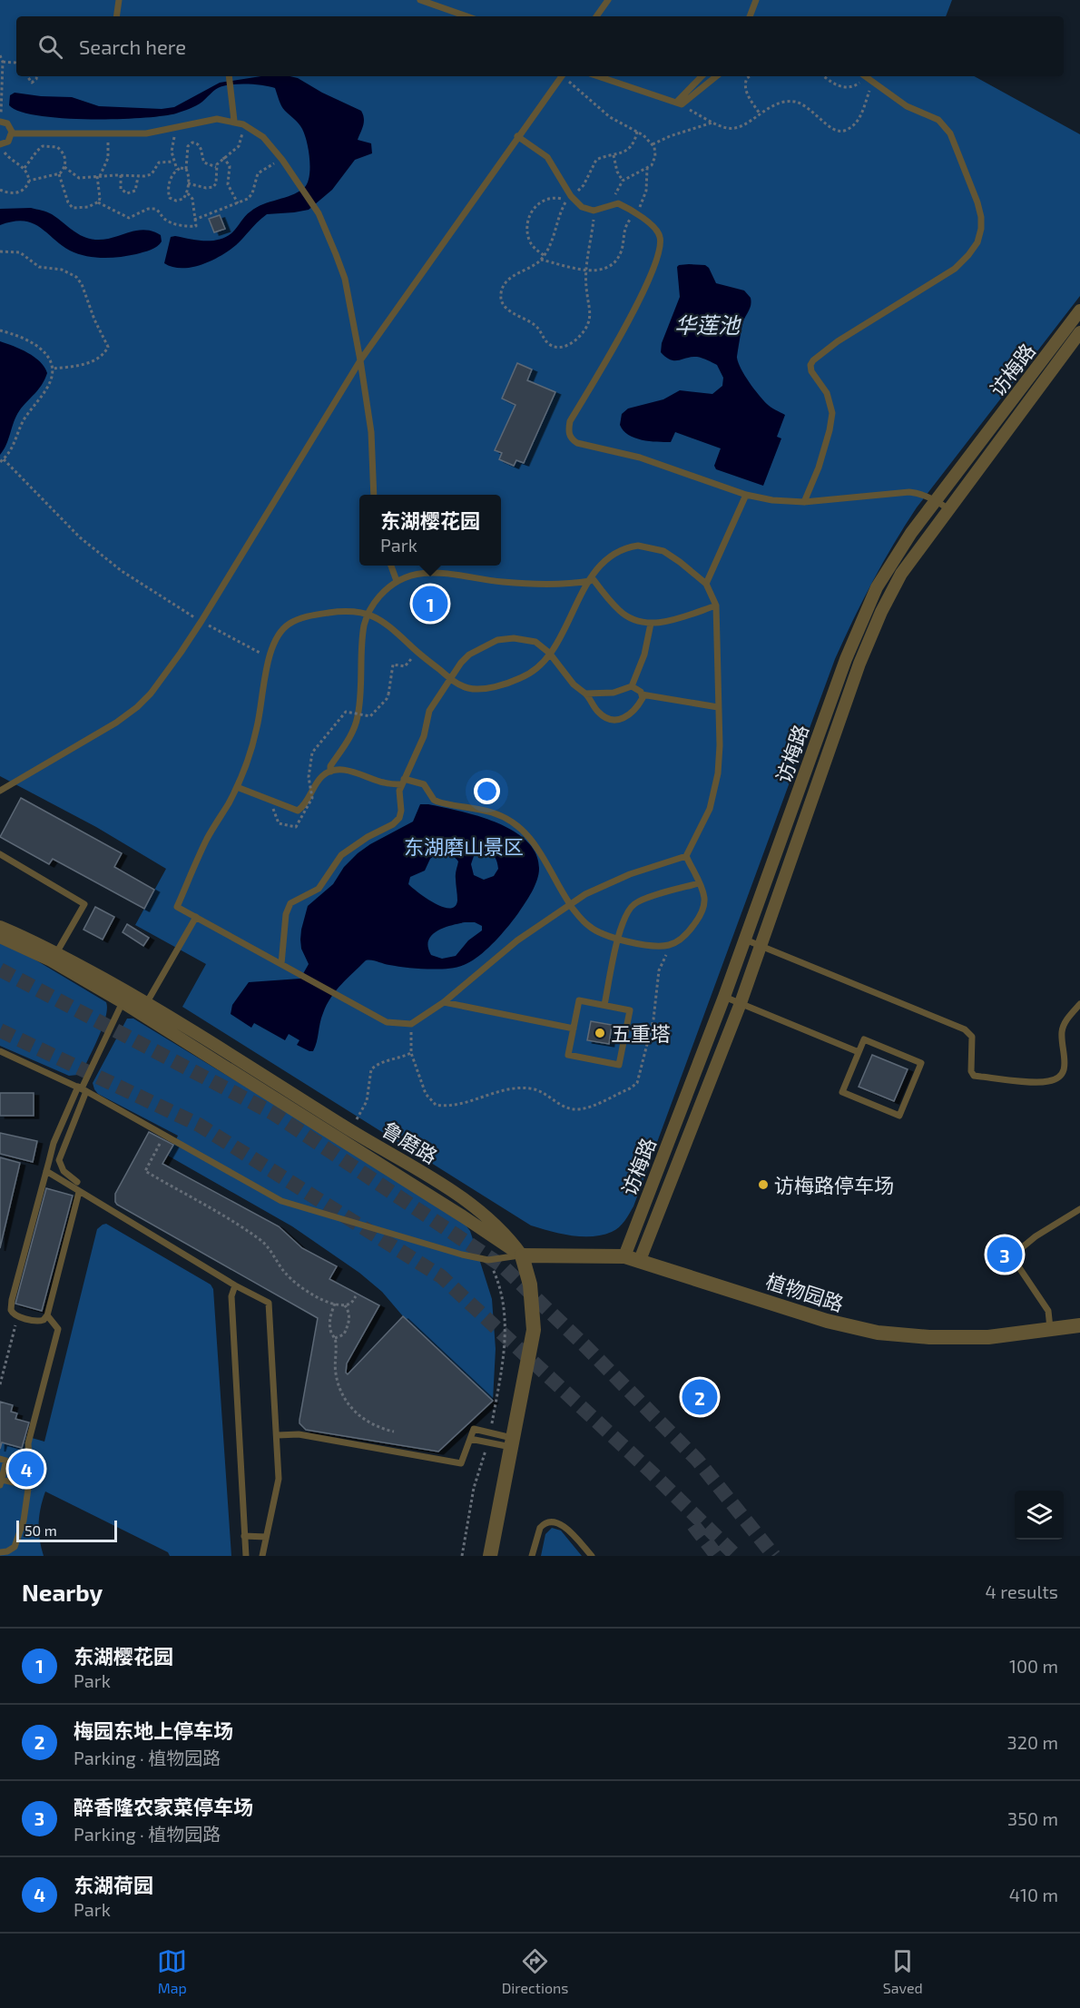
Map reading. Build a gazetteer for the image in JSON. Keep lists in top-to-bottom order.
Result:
{
  "streets": {
    "street": ["访梅路", "鲁磨路", "植物园路"]
  },
  "crossings": [
    ["访梅路", "植物园路"],
    ["鲁磨路", "植物园路"]
  ],
  "water": ["华莲池"],
  "parks": ["东湖磨山景区"],
  "places": ["五重塔", "访梅路停车场"],
  "scale_bar": "50 m",
  "page": {
    "search": "Search here",
    "popup": ["东湖樱花园", "Park"],
    "pins": [
      "1",
      "3",
      "2",
      "4"
    ],
    "scale": "50 m",
    "heading": ["Nearby", "4 results"],
    "list": [
      {
        "mark": "1",
        "name": "东湖樱花园",
        "note": "Park",
        "value": "100 m"
      },
      {
        "mark": "2",
        "name": "梅园东地上停车场",
        "note": "Parking · 植物园路",
        "value": "320 m"
      },
      {
        "mark": "3",
        "name": "醉香隆农家菜停车场",
        "note": "Parking · 植物园路",
        "value": "350 m"
      },
      {
        "mark": "4",
        "name": "东湖荷园",
        "note": "Park",
        "value": "410 m"
      }
    ],
    "nav": ["Map", "Directions", "Saved"]
  }
}
